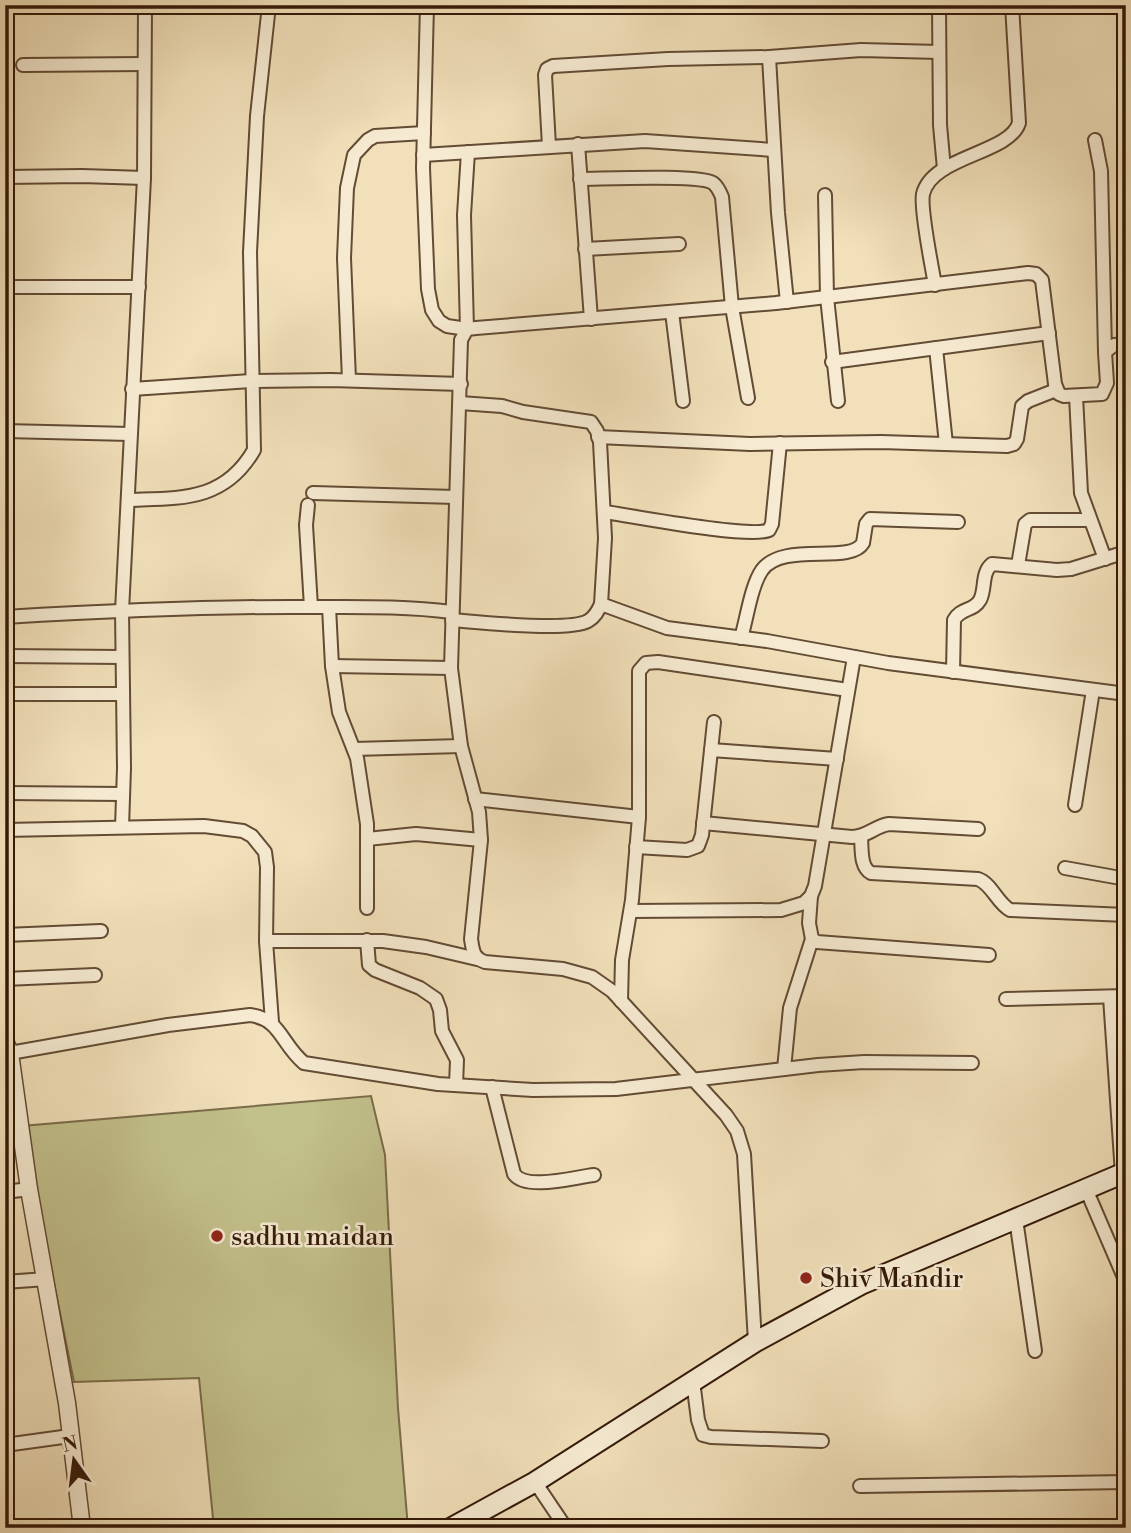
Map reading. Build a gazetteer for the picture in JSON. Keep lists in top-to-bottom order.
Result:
{
  "places": ["sadhu maidan", "Shiv Mandir"],
  "north": "top"
}
